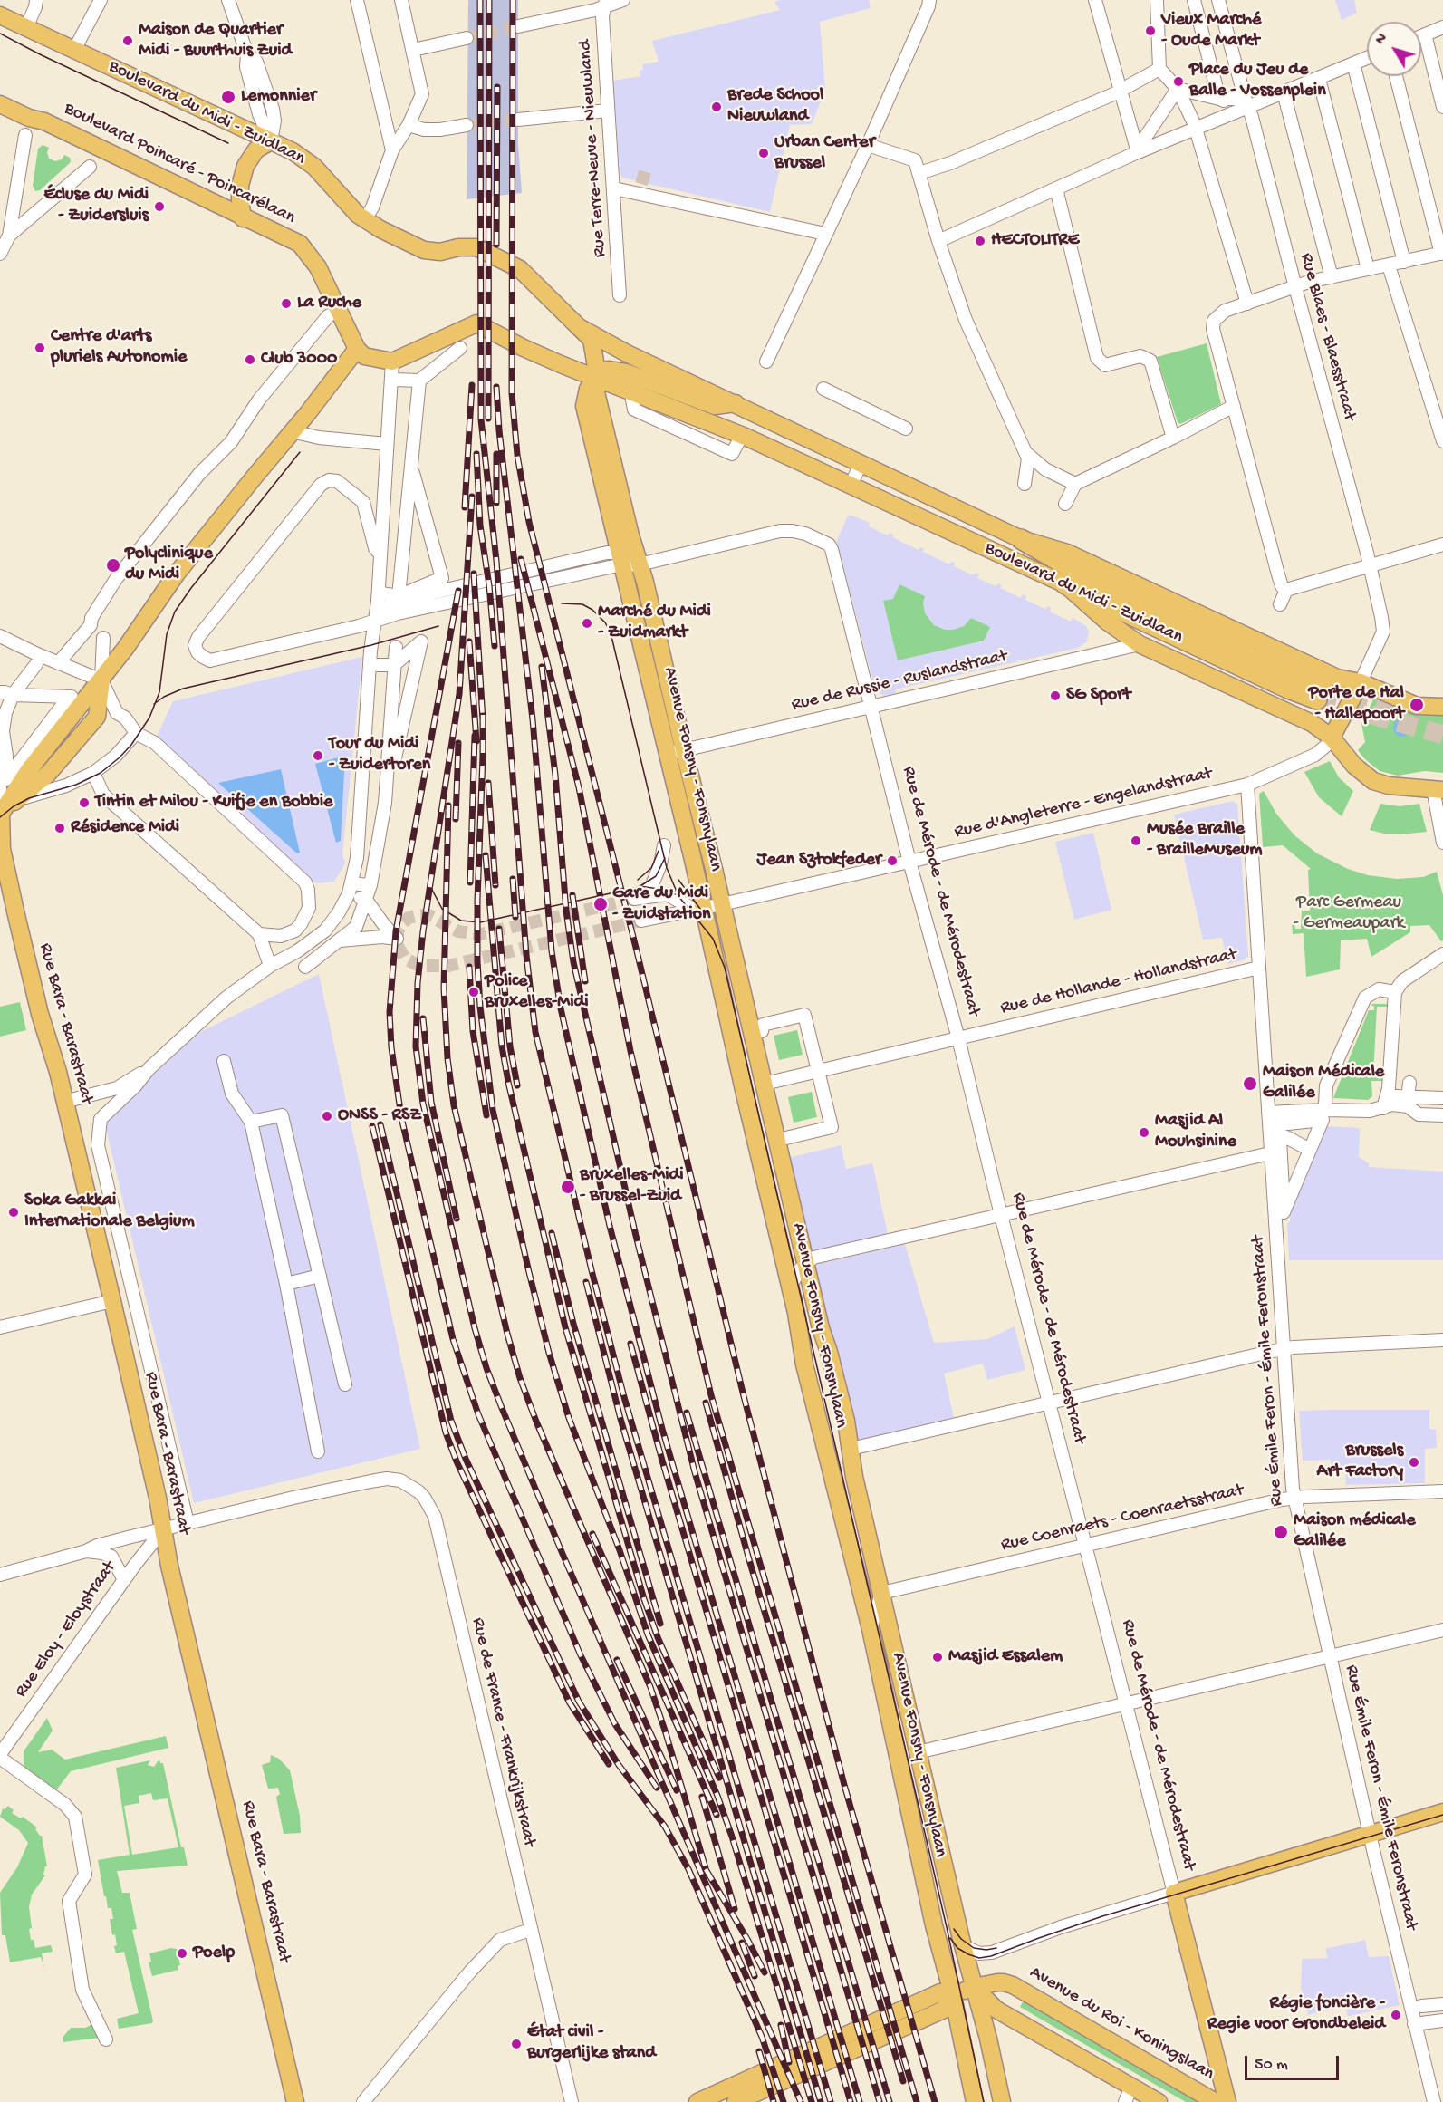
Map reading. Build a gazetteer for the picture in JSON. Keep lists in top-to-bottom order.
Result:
{
  "streets": {
    "highway": ["Boulevard du Midi - Zuidlaan"],
    "main road": [
      "Boulevard Poincaré - Poincarélaan",
      "Avenue Fonsny - Fonsnylaan",
      "Rue de Mérode - de Mérodestraat",
      "Rue Bara - Barastraat",
      "Avenue du Roi - Koningslaan"
    ],
    "street": [
      "Rue Terre-Neuve - Nieuwland",
      "Rue Blaes - Blaesstraat",
      "Rue de Russie - Ruslandstraat",
      "Rue d'Angleterre - Engelandstraat",
      "Rue de Hollande - Hollandstraat",
      "Rue Émile Feron - Émile Feronstraat",
      "Rue Coenraets - Coenraetsstraat",
      "Rue Eloy - Eloystraat",
      "Rue de France - Frankrijkstraat"
    ]
  },
  "crossings": [
    ["Boulevard du Midi - Zuidlaan", "Rue Blaes - Blaesstraat"],
    ["Rue de Russie - Ruslandstraat", "Avenue Fonsny - Fonsnylaan"],
    ["Rue de Russie - Ruslandstraat", "Rue de Mérode - de Mérodestraat"],
    ["Avenue Fonsny - Fonsnylaan", "Rue d'Angleterre - Engelandstraat"],
    ["Avenue Fonsny - Fonsnylaan", "Rue de Mérode - de Mérodestraat"],
    ["Avenue Fonsny - Fonsnylaan", "Rue de Hollande - Hollandstraat"],
    ["Avenue Fonsny - Fonsnylaan", "Rue Coenraets - Coenraetsstraat"],
    ["Avenue Fonsny - Fonsnylaan", "Avenue du Roi - Koningslaan"],
    ["Rue d'Angleterre - Engelandstraat", "Rue de Mérode - de Mérodestraat"],
    ["Rue d'Angleterre - Engelandstraat", "Rue Émile Feron - Émile Feronstraat"],
    ["Rue de Mérode - de Mérodestraat", "Rue de Hollande - Hollandstraat"],
    ["Rue de Mérode - de Mérodestraat", "Rue Coenraets - Coenraetsstraat"],
    ["Rue de Hollande - Hollandstraat", "Rue Émile Feron - Émile Feronstraat"],
    ["Rue Bara - Barastraat", "Rue Eloy - Eloystraat"],
    ["Rue Bara - Barastraat", "Rue de France - Frankrijkstraat"],
    ["Rue Émile Feron - Émile Feronstraat", "Rue Coenraets - Coenraetsstraat"],
    ["Rue Eloy - Eloystraat", "Rue de France - Frankrijkstraat"]
  ],
  "parks": ["Parc Germeau - Germeaupark"],
  "places": [
    "Vieux Marché - Oude Markt",
    "Maison de Quartier Midi - Buurthuis Zuid",
    "Place du Jeu de Balle - Vossenplein",
    "Lemonnier",
    "Brede School Nieuwland",
    "Urban Center Brussel",
    "Écluse du Midi - Zuidersluis",
    "HECTOLITRE",
    "La Ruche",
    "Centre d'arts pluriels Autonomie",
    "Club 3000",
    "Polyclinique du Midi",
    "Marché du Midi - Zuidmarkt",
    "SG Sport",
    "Porte de Hal - Hallepoort",
    "Tour du Midi - Zuidertoren",
    "Tintin et Milou - Kuifje en Bobbie",
    "Résidence Midi",
    "Musée Braille - BrailleMuseum",
    "Jean Sztokfeder",
    "Gare du Midi - Zuidstation",
    "Police Bruxelles-Midi",
    "Maison Médicale Galilée",
    "ONSS - RSZ",
    "Masjid Al Mouhsinine",
    "Bruxelles-Midi - Brussel-Zuid",
    "Soka Gakkai Internationale Belgium",
    "Brussels Art Factory",
    "Maison médicale Galilée",
    "Masjid Essalem",
    "Poelp",
    "Régie foncière - Regie voor Grondbeleid",
    "État civil - Burgerlijke stand"
  ],
  "scale_bar": "50 m",
  "north": "top left"
}
